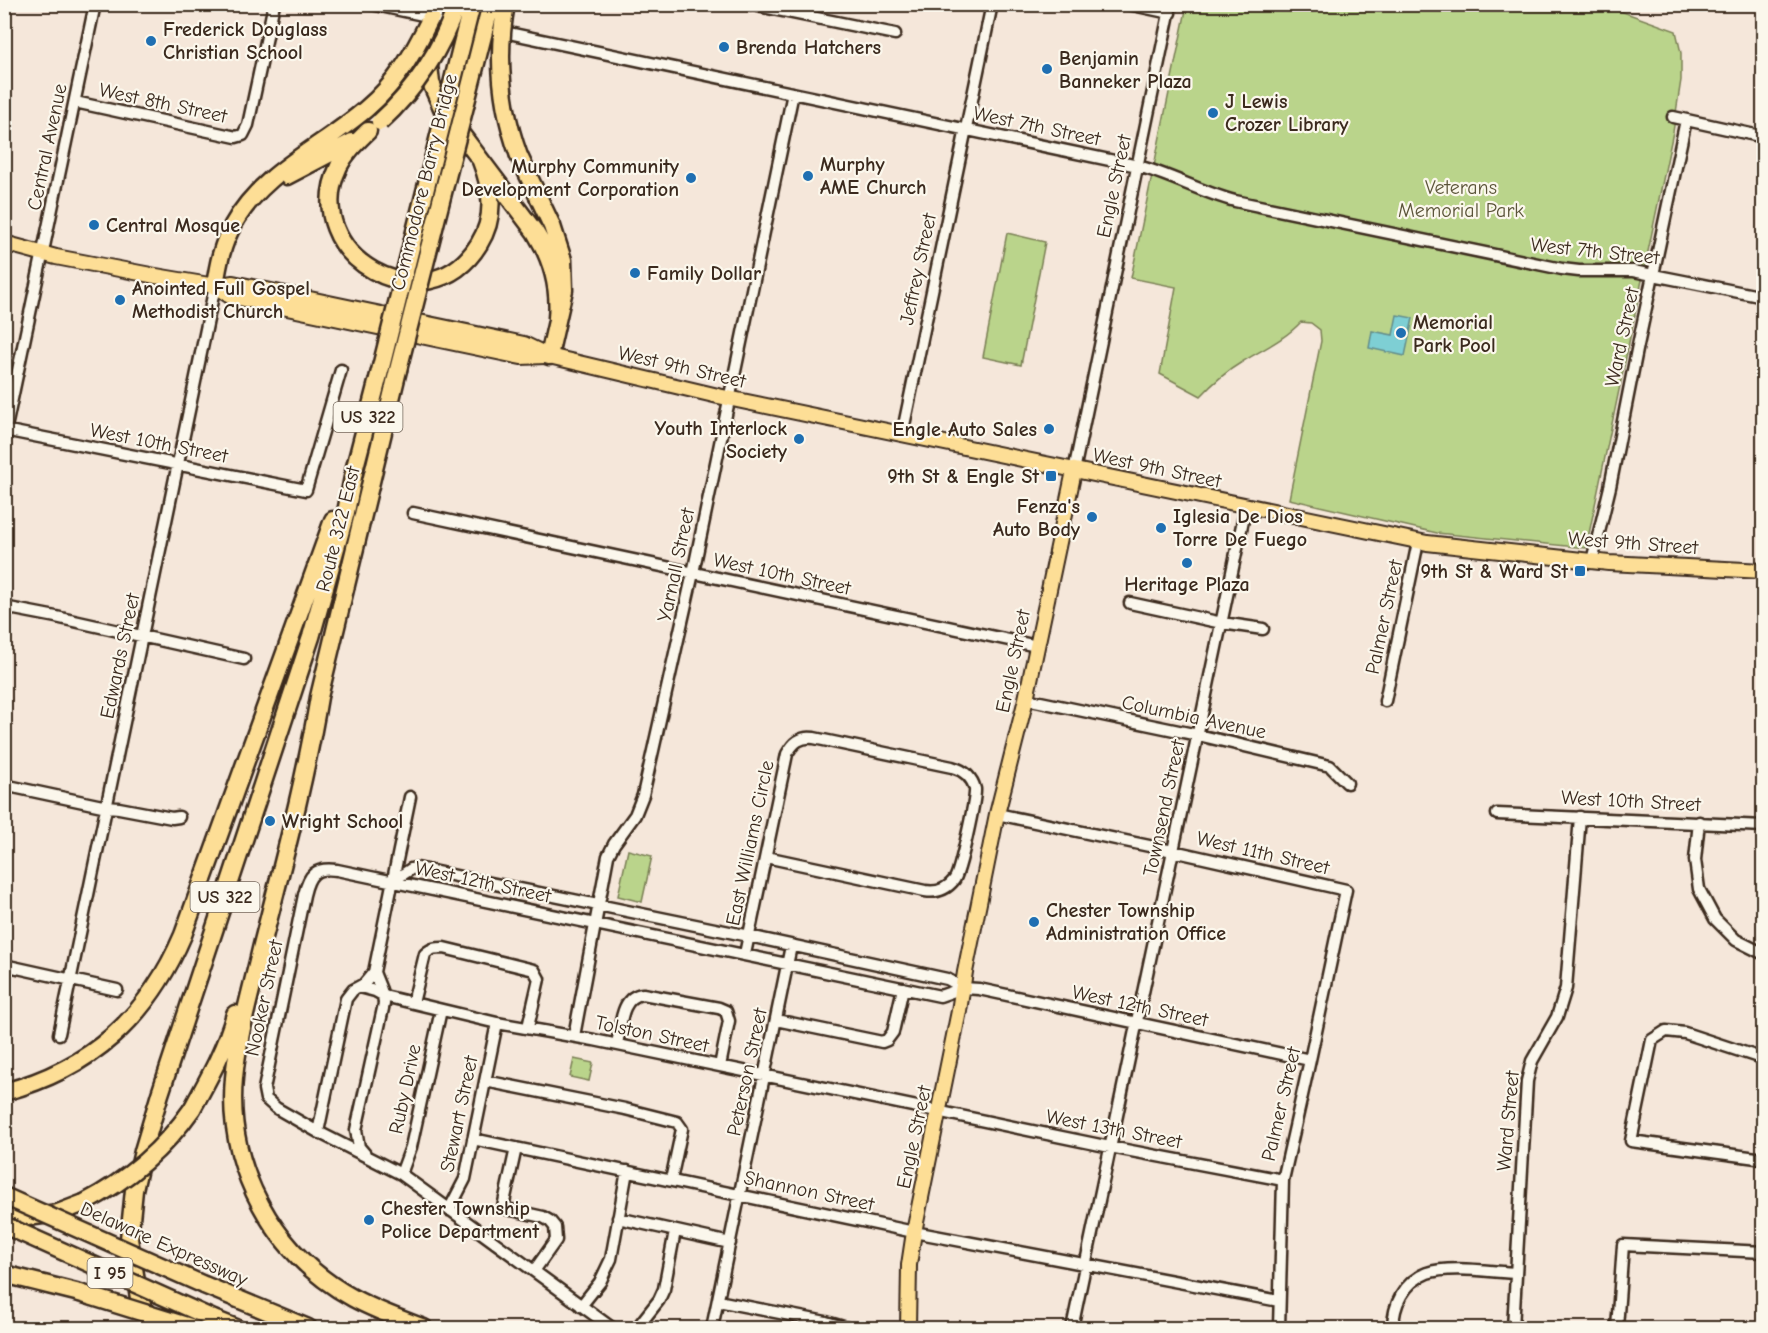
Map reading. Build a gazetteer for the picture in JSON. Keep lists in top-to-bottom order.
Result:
{
  "streets": {
    "highway": [
      "Commodore Barry Bridge",
      "US 322",
      "Route 322 East",
      "Delaware Expressway",
      "I 95"
    ],
    "main road": ["Engle Street", "West 9th Street"],
    "street": [
      "West 8th Street",
      "West 7th Street",
      "Central Avenue",
      "Jeffrey Street",
      "Ward Street",
      "West 10th Street",
      "Yarnall Street",
      "Palmer Street",
      "Edwards Street",
      "Columbia Avenue",
      "Townsend Street",
      "East Williams Circle",
      "West 11th Street",
      "West 12th Street",
      "Nooker Street",
      "Tolston Street",
      "Peterson Street",
      "Ruby Drive",
      "Stewart Street",
      "West 13th Street",
      "Shannon Street"
    ]
  },
  "crossings": [
    ["West 8th Street", "Central Avenue"],
    ["West 7th Street", "Engle Street"],
    ["West 7th Street", "Jeffrey Street"],
    ["West 7th Street", "Ward Street"],
    ["West 7th Street", "Yarnall Street"],
    ["Central Avenue", "West 9th Street"],
    ["Central Avenue", "West 10th Street"],
    ["Commodore Barry Bridge", "US 322"],
    ["Commodore Barry Bridge", "Route 322 East"],
    ["Engle Street", "West 9th Street"],
    ["Engle Street", "West 10th Street"],
    ["Engle Street", "Columbia Avenue"],
    ["Engle Street", "West 11th Street"],
    ["Engle Street", "West 12th Street"],
    ["Engle Street", "Tolston Street"],
    ["Engle Street", "West 13th Street"],
    ["Engle Street", "Shannon Street"],
    ["Jeffrey Street", "West 9th Street"],
    ["Ward Street", "West 9th Street"],
    ["Ward Street", "West 10th Street"],
    ["West 9th Street", "Yarnall Street"],
    ["West 9th Street", "Palmer Street"],
    ["West 9th Street", "Edwards Street"],
    ["West 9th Street", "Townsend Street"],
    ["US 322", "Route 322 East"],
    ["West 10th Street", "Yarnall Street"],
    ["West 10th Street", "Edwards Street"],
    ["Yarnall Street", "West 12th Street"],
    ["Yarnall Street", "Tolston Street"],
    ["Palmer Street", "West 11th Street"],
    ["Palmer Street", "West 12th Street"],
    ["Palmer Street", "West 13th Street"],
    ["Palmer Street", "Shannon Street"],
    ["Columbia Avenue", "Townsend Street"],
    ["Townsend Street", "West 11th Street"],
    ["Townsend Street", "West 12th Street"],
    ["Townsend Street", "West 13th Street"],
    ["Townsend Street", "Shannon Street"],
    ["East Williams Circle", "West 12th Street"],
    ["West 12th Street", "Nooker Street"],
    ["West 12th Street", "Peterson Street"],
    ["Nooker Street", "Ruby Drive"],
    ["Nooker Street", "Stewart Street"],
    ["Tolston Street", "Peterson Street"],
    ["Tolston Street", "Ruby Drive"],
    ["Tolston Street", "Stewart Street"],
    ["Tolston Street", "West 13th Street"],
    ["Peterson Street", "Shannon Street"],
    ["Stewart Street", "Shannon Street"]
  ],
  "parks": ["Veterans Memorial Park"],
  "places": {
    "other": [
      "Frederick Douglass Christian School",
      "Brenda Hatchers",
      "Benjamin Banneker Plaza",
      "J Lewis Crozer Library",
      "Murphy AME Church",
      "Murphy Community Development Corporation",
      "Central Mosque",
      "Family Dollar",
      "Anointed Full Gospel Methodist Church",
      "Memorial Park Pool",
      "Engle Auto Sales",
      "Youth Interlock Society",
      "Fenza's Auto Body",
      "Iglesia De Dios Torre De Fuego",
      "Heritage Plaza",
      "Wright School",
      "Chester Township Administration Office",
      "Chester Township Police Department"
    ],
    "transit": ["9th St & Engle St", "9th St & Ward St"]
  }
}
